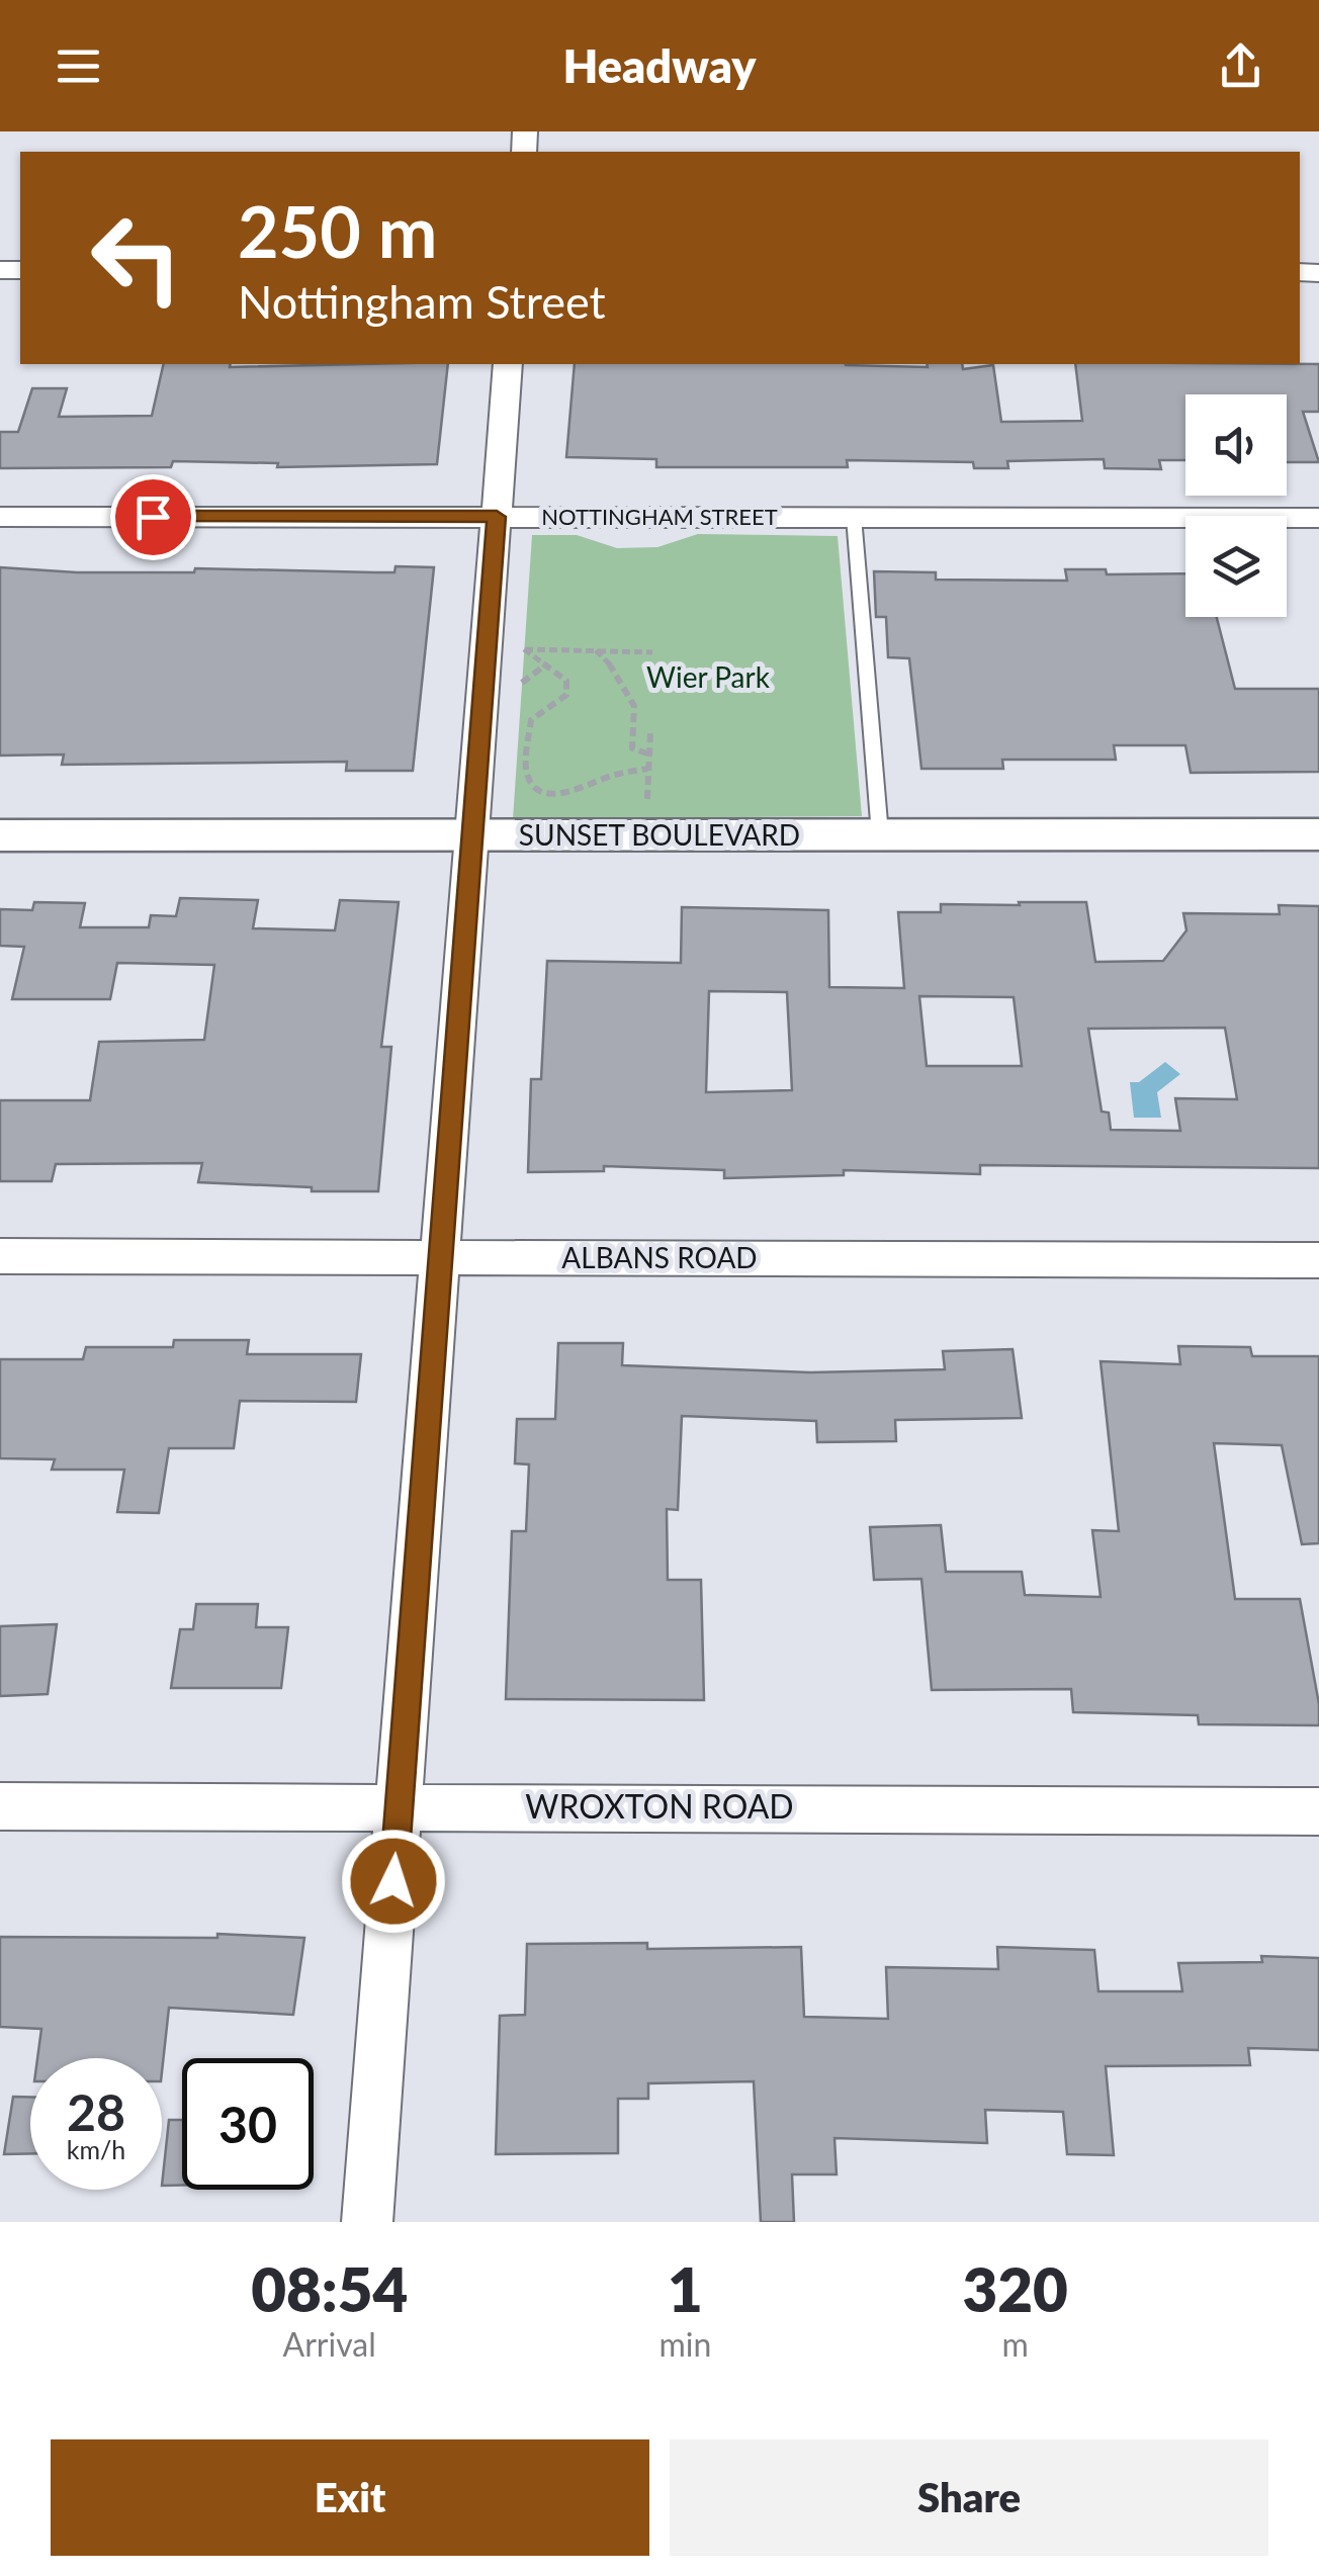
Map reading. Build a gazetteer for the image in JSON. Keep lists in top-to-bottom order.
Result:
{
  "streets": {
    "street": [
      "NOTTINGHAM STREET",
      "SUNSET BOULEVARD",
      "ALBANS ROAD",
      "WROXTON ROAD"
    ]
  },
  "parks": ["Wier Park"],
  "page": {
    "header": "Headway",
    "turn": ["250 m", "Nottingham Street"],
    "speed": "28 km/h",
    "limit": "30",
    "eta": [
      "08:54",
      "Arrival",
      "1",
      "min",
      "320",
      "m"
    ],
    "buttons": ["Exit", "Share"]
  }
}
